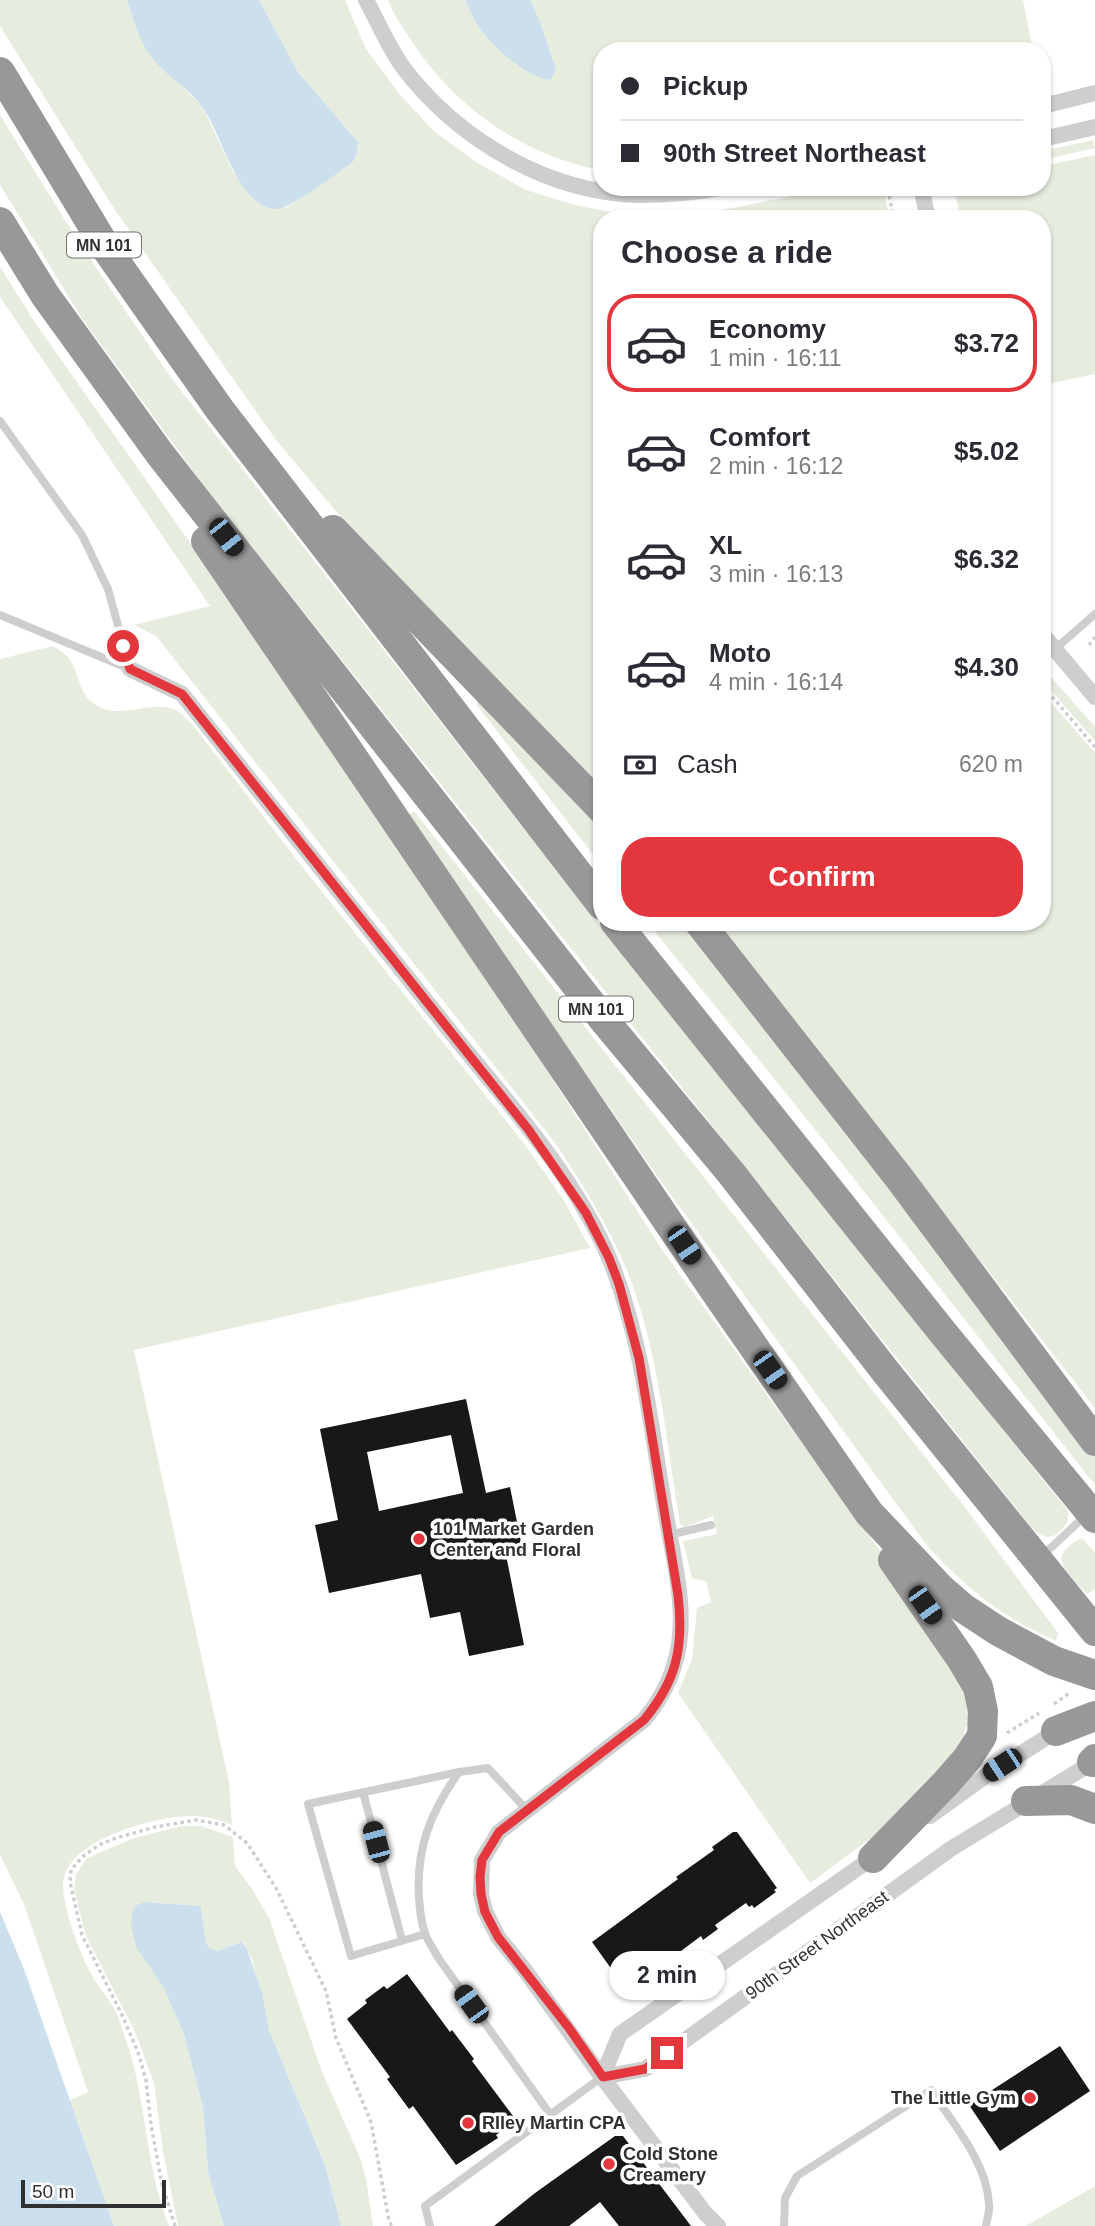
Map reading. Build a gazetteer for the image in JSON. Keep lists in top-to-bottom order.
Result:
{
  "streets": {
    "highway": ["MN 101"],
    "street": ["90th Street Northeast"]
  },
  "places": [
    "101 Market Garden Center and Floral",
    "The Little Gym",
    "RIley Martin CPA",
    "Cold Stone Creamery"
  ],
  "scale_bar": "50 m",
  "page": {
    "banner": ["Pickup", "90th Street Northeast"],
    "heading": "Choose a ride",
    "list": [
      {
        "name": "Economy",
        "note": "1 min · 16:11",
        "value": "$3.72"
      },
      {
        "name": "Comfort",
        "note": "2 min · 16:12",
        "value": "$5.02"
      },
      {
        "name": "XL",
        "note": "3 min · 16:13",
        "value": "$6.32"
      },
      {
        "name": "Moto",
        "note": "4 min · 16:14",
        "value": "$4.30"
      }
    ],
    "pay": ["Cash", "620 m"],
    "buttons": "Confirm",
    "bubble": "2 min",
    "scale": "50 m"
  }
}
